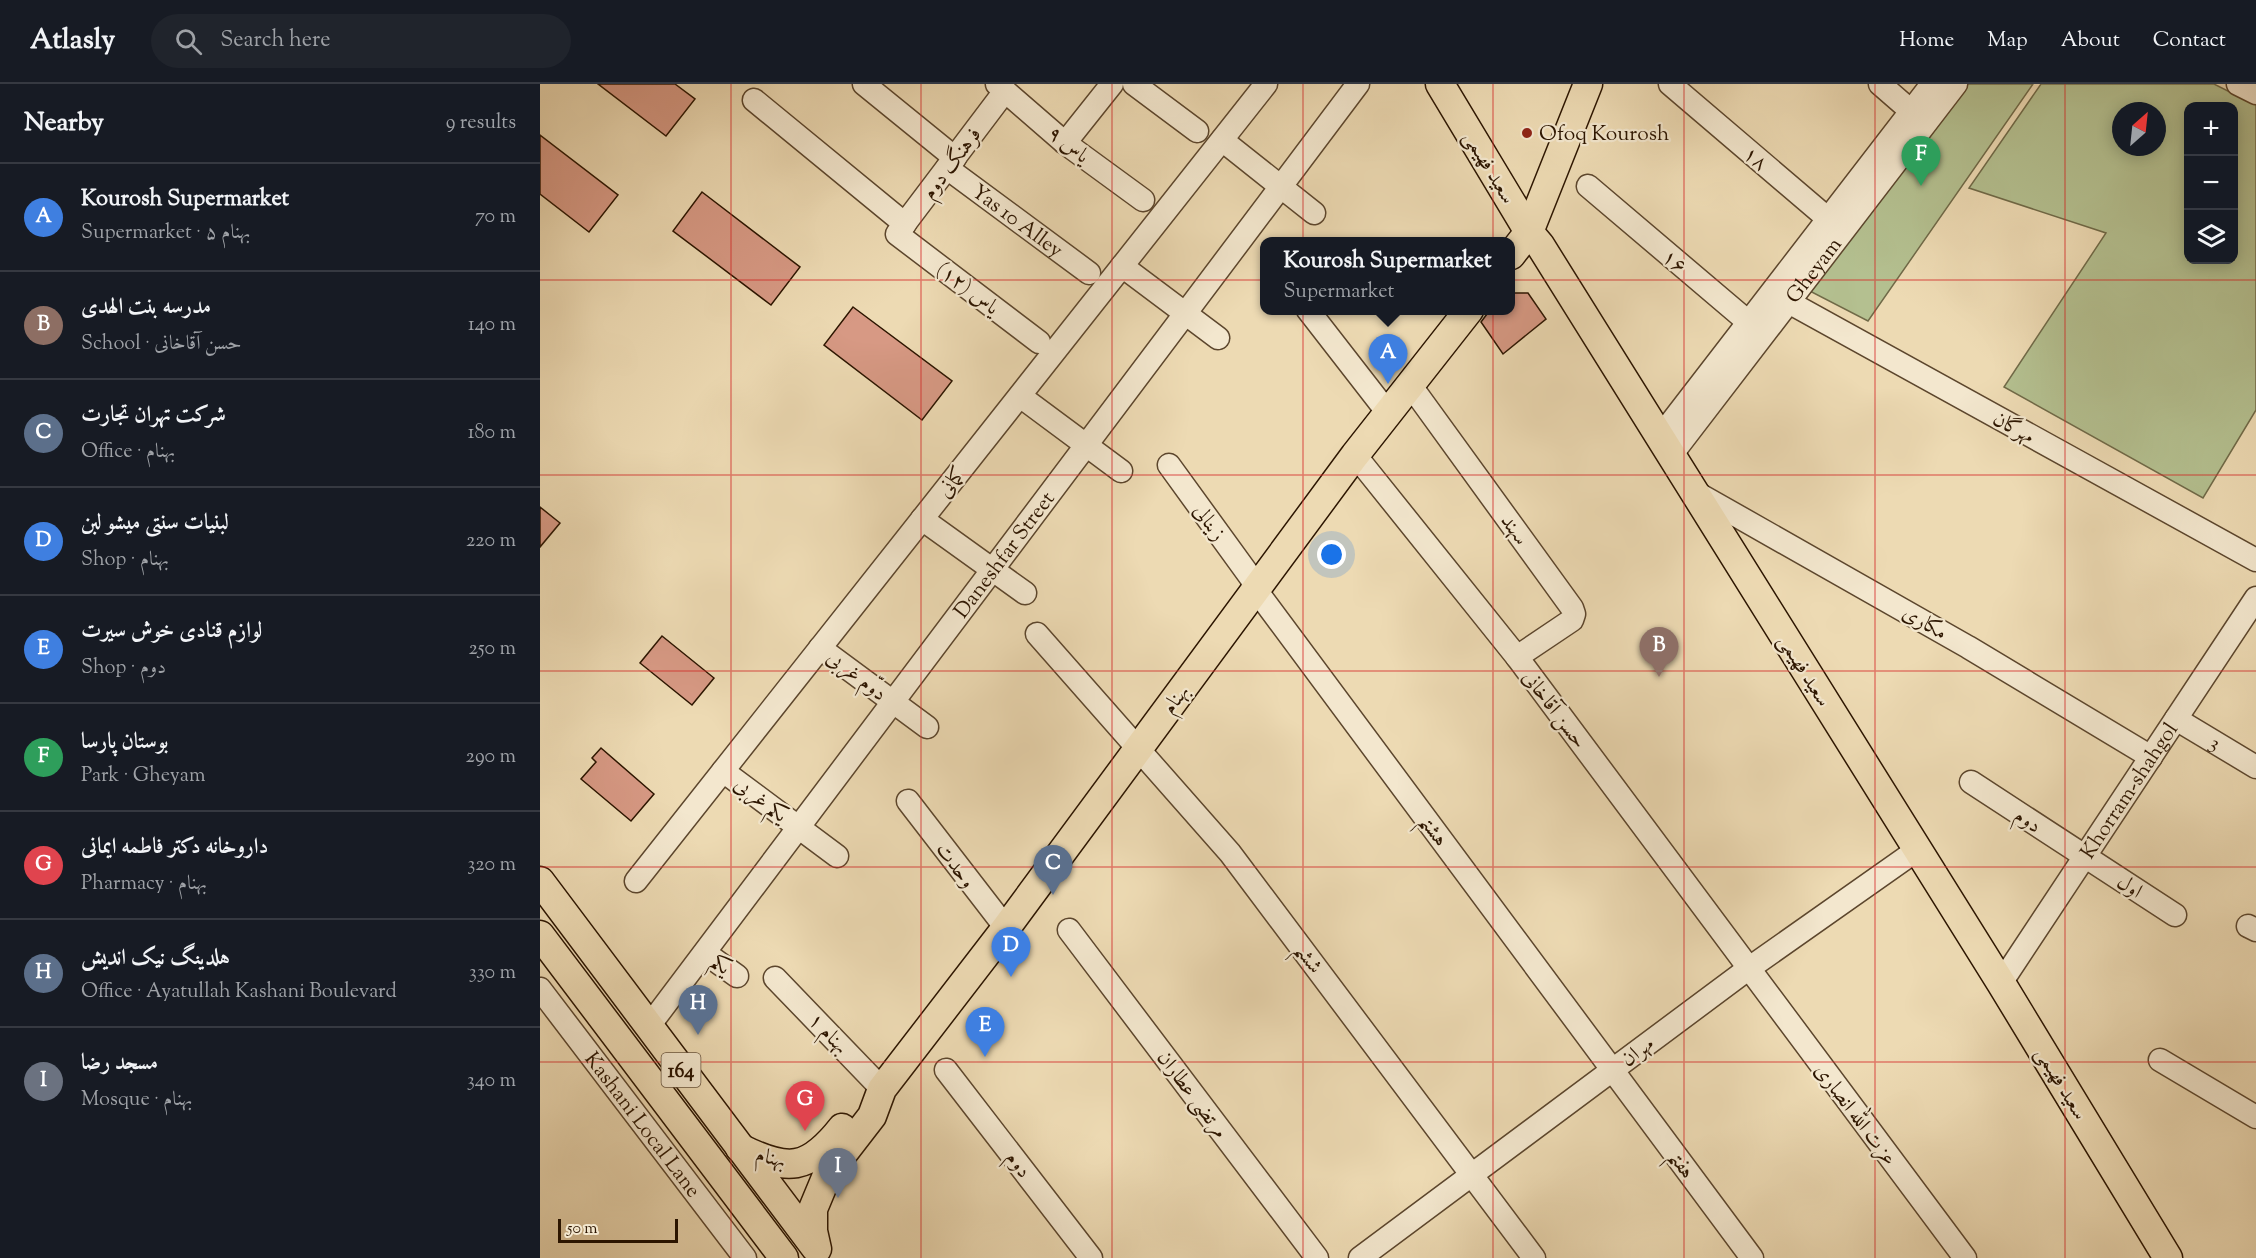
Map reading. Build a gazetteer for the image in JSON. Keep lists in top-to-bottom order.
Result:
{
  "streets": {
    "main road": ["سعید فهیمی", "بهنام", "164"],
    "street": [
      "یاس ۹",
      "۱۸",
      "فرهنگ دوم",
      "Yas 10 Alley",
      "۱۶",
      "Gheyam",
      "یاس (۱۲)",
      "مهرگان",
      "کمانی",
      "زینالی",
      "سهند",
      "Daneshfar Street",
      "مکاری",
      "دوّم غربی",
      "حسن آقاخانی",
      "3",
      "Khorram-shahgol",
      "یکم غربی",
      "دوم",
      "هشتم",
      "وحدت",
      "اول",
      "ششم",
      "یکم",
      "بهنام ۱",
      "مهران",
      "مرتضی عطاران",
      "عزت الله انصاری",
      "Kashani Local Lane",
      "هفتم"
    ]
  },
  "crossings": [
    ["یاس ۹", "فرهنگ دوم"],
    ["۱۸", "Gheyam"],
    ["فرهنگ دوم", "Yas 10 Alley"],
    ["فرهنگ دوم", "یاس (۱۲)"],
    ["سعید فهیمی", "Gheyam"],
    ["سعید فهیمی", "مکاری"],
    ["سعید فهیمی", "Khorram-shahgol"],
    ["سعید فهیمی", "مهران"],
    ["۱۶", "Gheyam"],
    ["Gheyam", "مهرگان"],
    ["کمانی", "دوّم غربی"],
    ["کمانی", "یکم غربی"],
    ["زینالی", "بهنام"],
    ["زینالی", "هشتم"],
    ["سهند", "بهنام"],
    ["سهند", "حسن آقاخانی"],
    ["Daneshfar Street", "دوّم غربی"],
    ["Daneshfar Street", "یکم غربی"],
    ["Daneshfar Street", "یکم"],
    ["Daneshfar Street", "164"],
    ["مکاری", "Khorram-shahgol"],
    ["بهنام", "حسن آقاخانی"],
    ["بهنام", "هشتم"],
    ["بهنام", "وحدت"],
    ["بهنام", "ششم"],
    ["بهنام", "بهنام ۱"],
    ["بهنام", "164"],
    ["حسن آقاخانی", "مهران"],
    ["حسن آقاخانی", "عزت الله انصاری"],
    ["3", "Khorram-shahgol"],
    ["Khorram-shahgol", "دوم"],
    ["Khorram-shahgol", "اول"],
    ["دوم", "اول"],
    ["هشتم", "مهران"],
    ["هشتم", "هفتم"],
    ["ششم", "مهران"],
    ["مهران", "عزت الله انصاری"],
    ["مهران", "هفتم"]
  ],
  "places": ["Ofoq Kourosh"],
  "scale_bar": "50 m",
  "north": "top right",
  "page": {
    "header": "Atlasly",
    "search": "Search here",
    "nav": [
      "Home",
      "Map",
      "About",
      "Contact"
    ],
    "heading": ["Nearby", "9 results"],
    "map_buttons": ["+", "−"],
    "pins": [
      "F",
      "A",
      "B",
      "C",
      "D",
      "H",
      "E",
      "G",
      "I"
    ],
    "list": [
      {
        "mark": "A",
        "name": "Kourosh Supermarket",
        "note": "Supermarket · بهنام ۵",
        "value": "70 m"
      },
      {
        "mark": "B",
        "name": "مدرسه بنت الهدی",
        "note": "School · حسن آقاخانی",
        "value": "140 m"
      },
      {
        "mark": "C",
        "name": "شرکت تهران تجارت",
        "note": "Office · بهنام",
        "value": "180 m"
      },
      {
        "mark": "D",
        "name": "لبنیات سنتی میشو لبن",
        "note": "Shop · بهنام",
        "value": "220 m"
      },
      {
        "mark": "E",
        "name": "لوازم قنادی خوش سیرت",
        "note": "Shop · دوم",
        "value": "250 m"
      },
      {
        "mark": "F",
        "name": "بوستان پارسا",
        "note": "Park · Gheyam",
        "value": "290 m"
      },
      {
        "mark": "G",
        "name": "داروخانه دکتر فاطمه ایمانی",
        "note": "Pharmacy · بهنام",
        "value": "320 m"
      },
      {
        "mark": "H",
        "name": "هلدینگ نیک اندیش",
        "note": "Office · Ayatullah Kashani Boulevard",
        "value": "330 m"
      },
      {
        "mark": "I",
        "name": "مسجد رضا",
        "note": "Mosque · بهنام",
        "value": "340 m"
      }
    ],
    "popup": ["Kourosh Supermarket", "Supermarket"],
    "scale": "50 m"
  }
}
